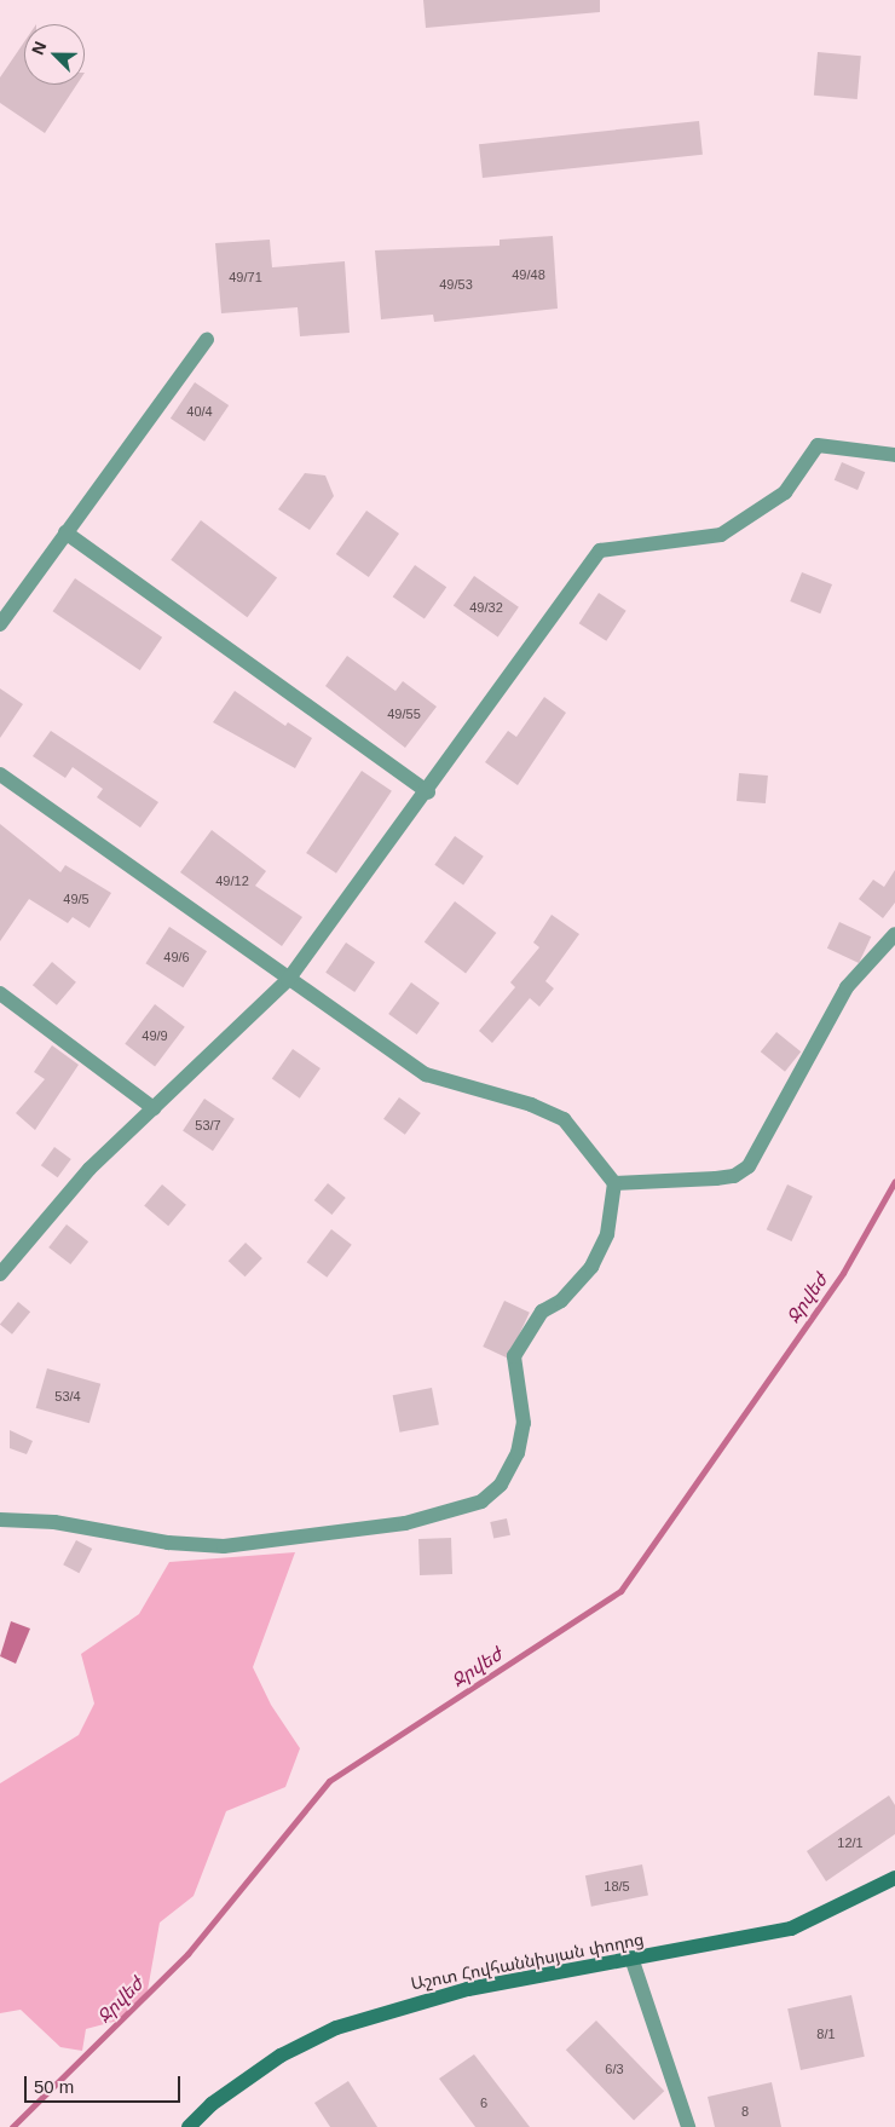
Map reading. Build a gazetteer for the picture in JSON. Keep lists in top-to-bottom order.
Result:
{
  "streets": {
    "street": ["Աշոտ Հովհաննիսյան փողոց"]
  },
  "water": ["Ջրվեժ"],
  "house_numbers": [
    "49/48",
    "49/71",
    "49/53",
    "40/4",
    "49/32",
    "49/55",
    "49/12",
    "49/5",
    "49/6",
    "49/9",
    "53/7",
    "53/4",
    "12/1",
    "18/5",
    "8/1",
    "6/3",
    "6",
    "8"
  ],
  "scale_bar": "50 m",
  "north": "top left"
}
